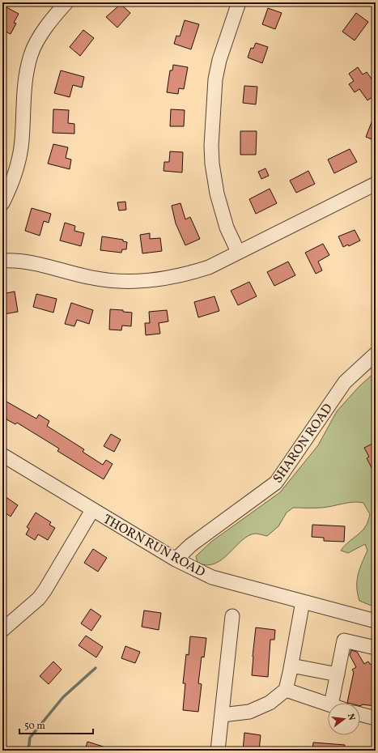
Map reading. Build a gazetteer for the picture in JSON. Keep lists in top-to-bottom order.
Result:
{
  "streets": {
    "street": ["SHARON ROAD", "THORN RUN ROAD"]
  },
  "crossings": [
    ["SHARON ROAD", "THORN RUN ROAD"]
  ],
  "scale_bar": "50 m",
  "north": "right"
}
